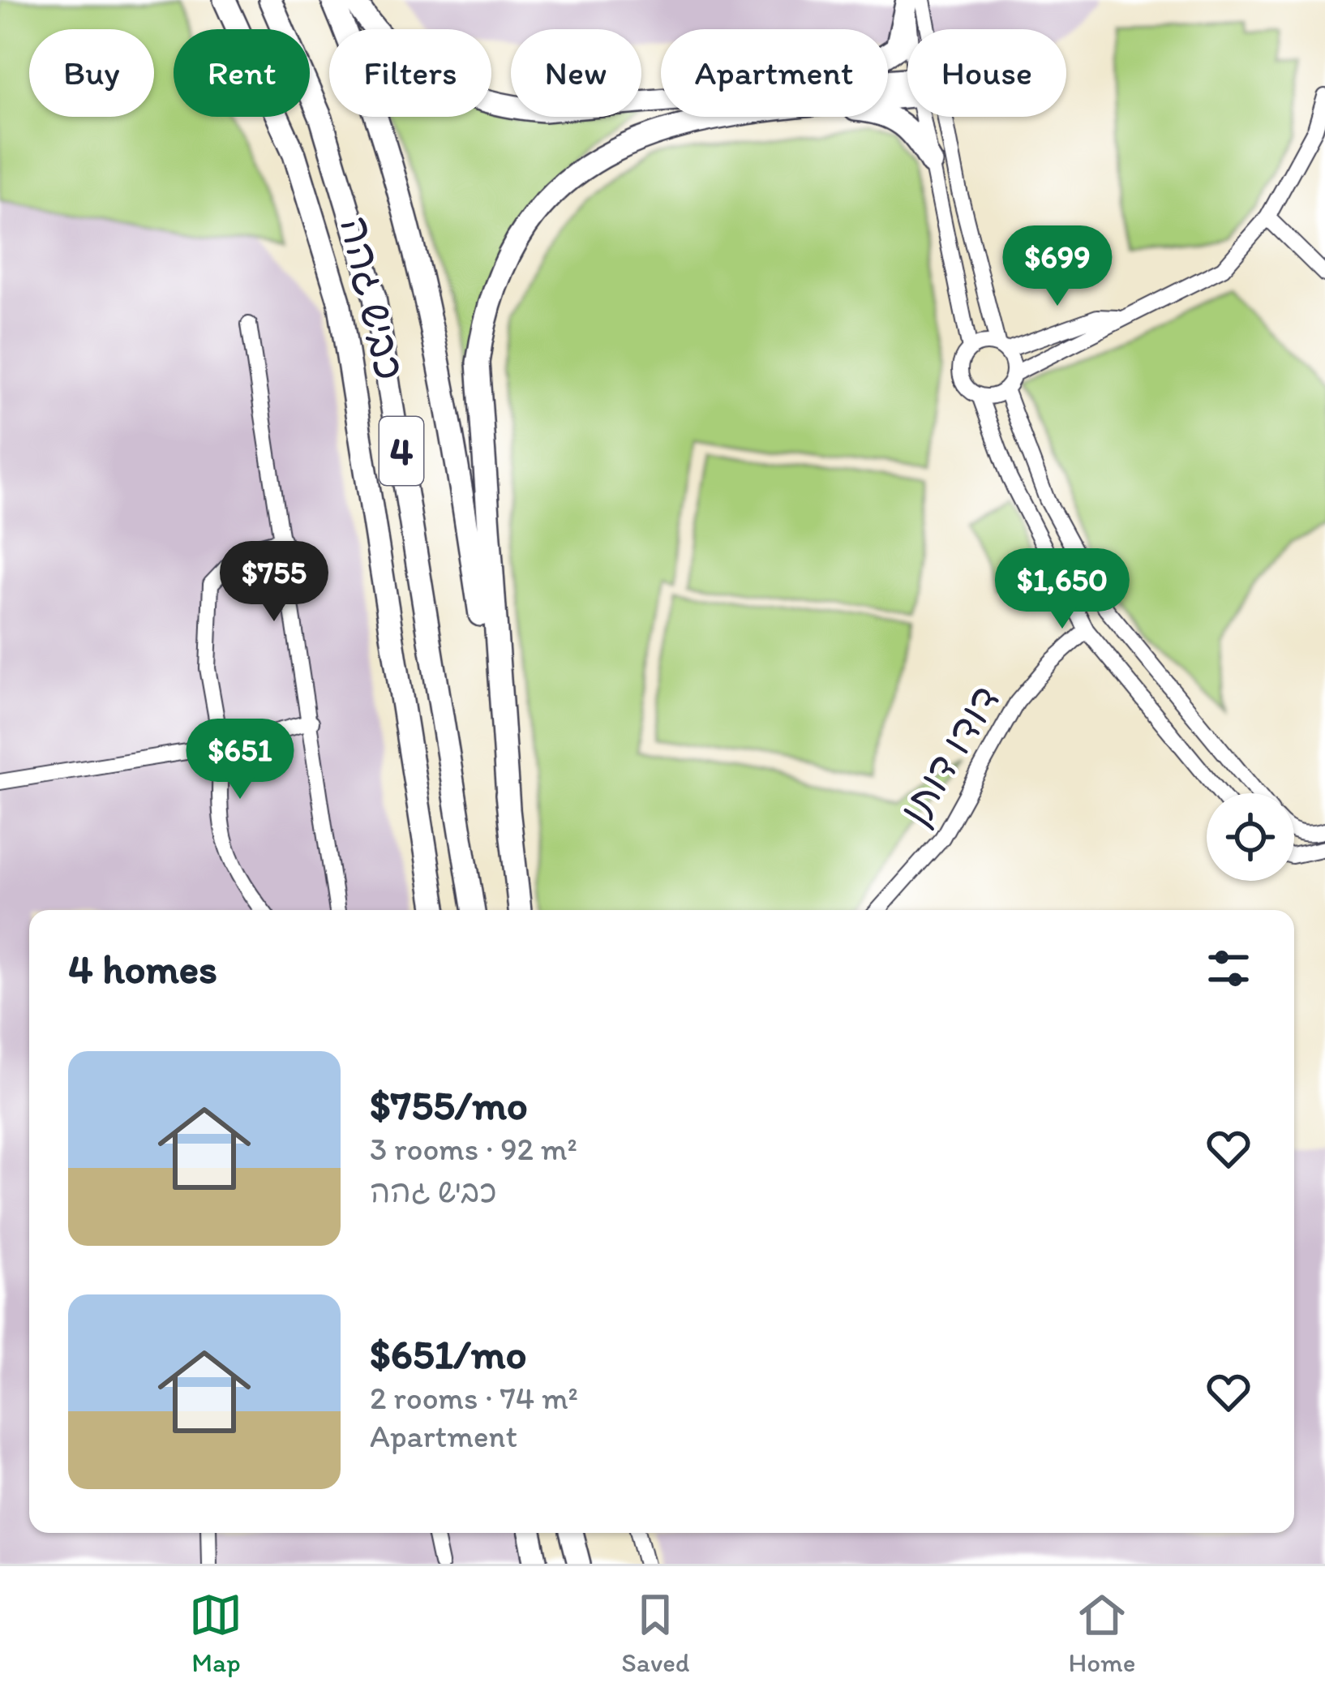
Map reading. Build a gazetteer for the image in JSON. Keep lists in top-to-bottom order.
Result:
{
  "streets": {
    "highway": ["כביש גהה", "4"],
    "street": ["דודו דותן"]
  },
  "page": {
    "chip": [
      "Buy",
      "Rent",
      "Filters",
      "New",
      "Apartment",
      "House"
    ],
    "price": [
      "$699",
      "$755",
      "$1,650",
      "$651"
    ],
    "heading": "4 homes",
    "list": [
      {
        "name": "$755/mo",
        "note": "3 rooms · 92 m² · כביש גהה"
      },
      {
        "name": "$651/mo",
        "note": "2 rooms · 74 m² · Apartment"
      }
    ],
    "tabs": ["Map", "Saved", "Home"]
  }
}
